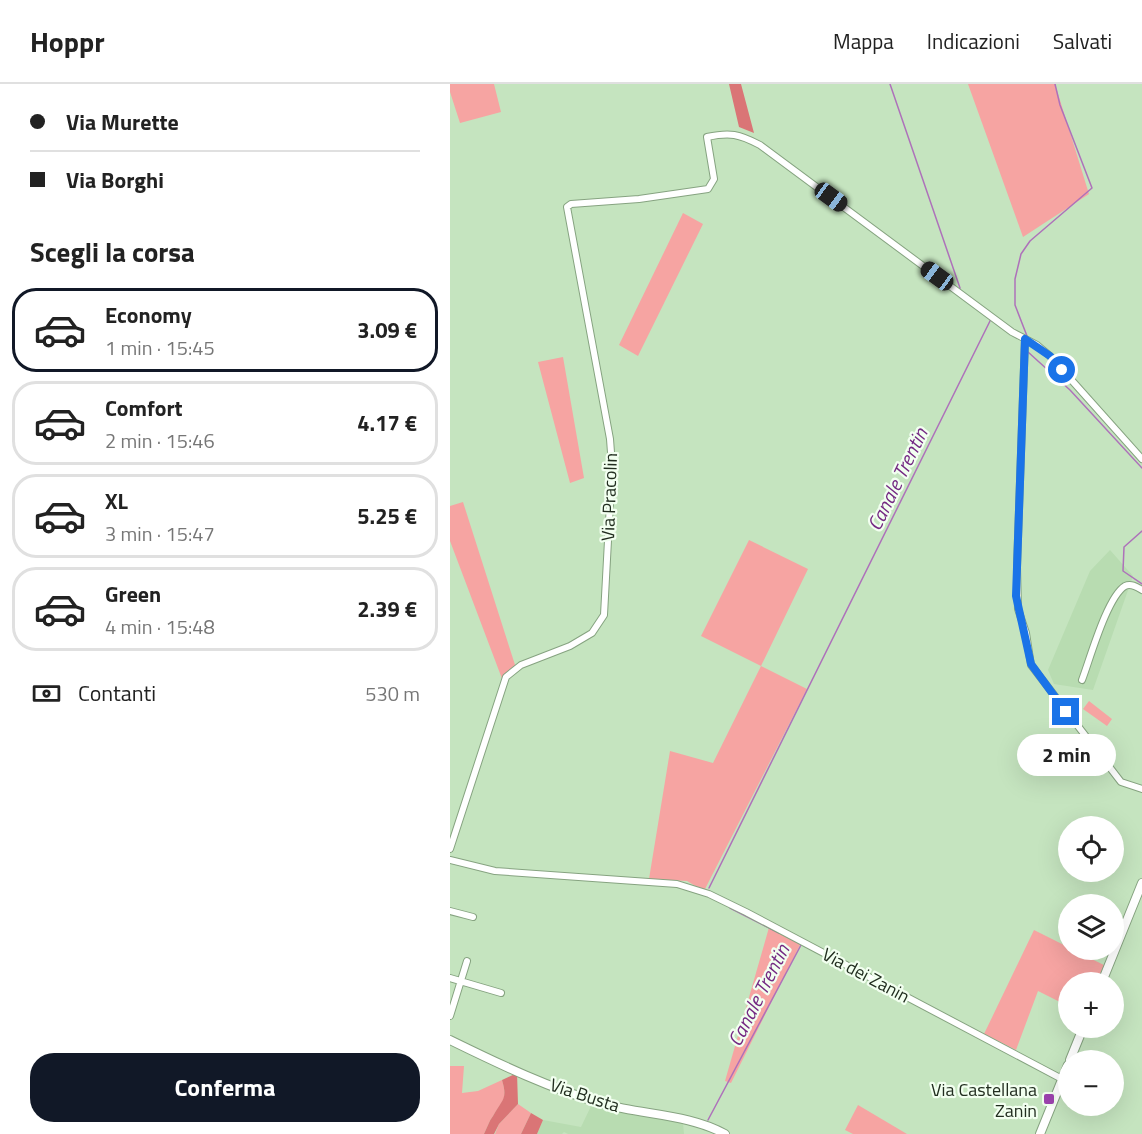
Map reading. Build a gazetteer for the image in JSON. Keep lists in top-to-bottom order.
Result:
{
  "streets": {
    "street": ["Via Pracolin", "Via dei Zanin", "Via Busta"]
  },
  "water": ["Canale Trentin"],
  "places": {
    "transit": ["Via Castellana Zanin"]
  },
  "page": {
    "header": "Hoppr",
    "nav": ["Mappa", "Indicazioni", "Salvati"],
    "banner": ["Via Murette", "Via Borghi"],
    "heading": "Scegli la corsa",
    "list": [
      {
        "name": "Economy",
        "note": "1 min · 15:45",
        "value": "3.09 €"
      },
      {
        "name": "Comfort",
        "note": "2 min · 15:46",
        "value": "4.17 €"
      },
      {
        "name": "XL",
        "note": "3 min · 15:47",
        "value": "5.25 €"
      },
      {
        "name": "Green",
        "note": "4 min · 15:48",
        "value": "2.39 €"
      }
    ],
    "pay": ["Contanti", "530 m"],
    "bubble": "2 min",
    "map_buttons": ["+", "−"],
    "buttons": "Conferma"
  }
}
